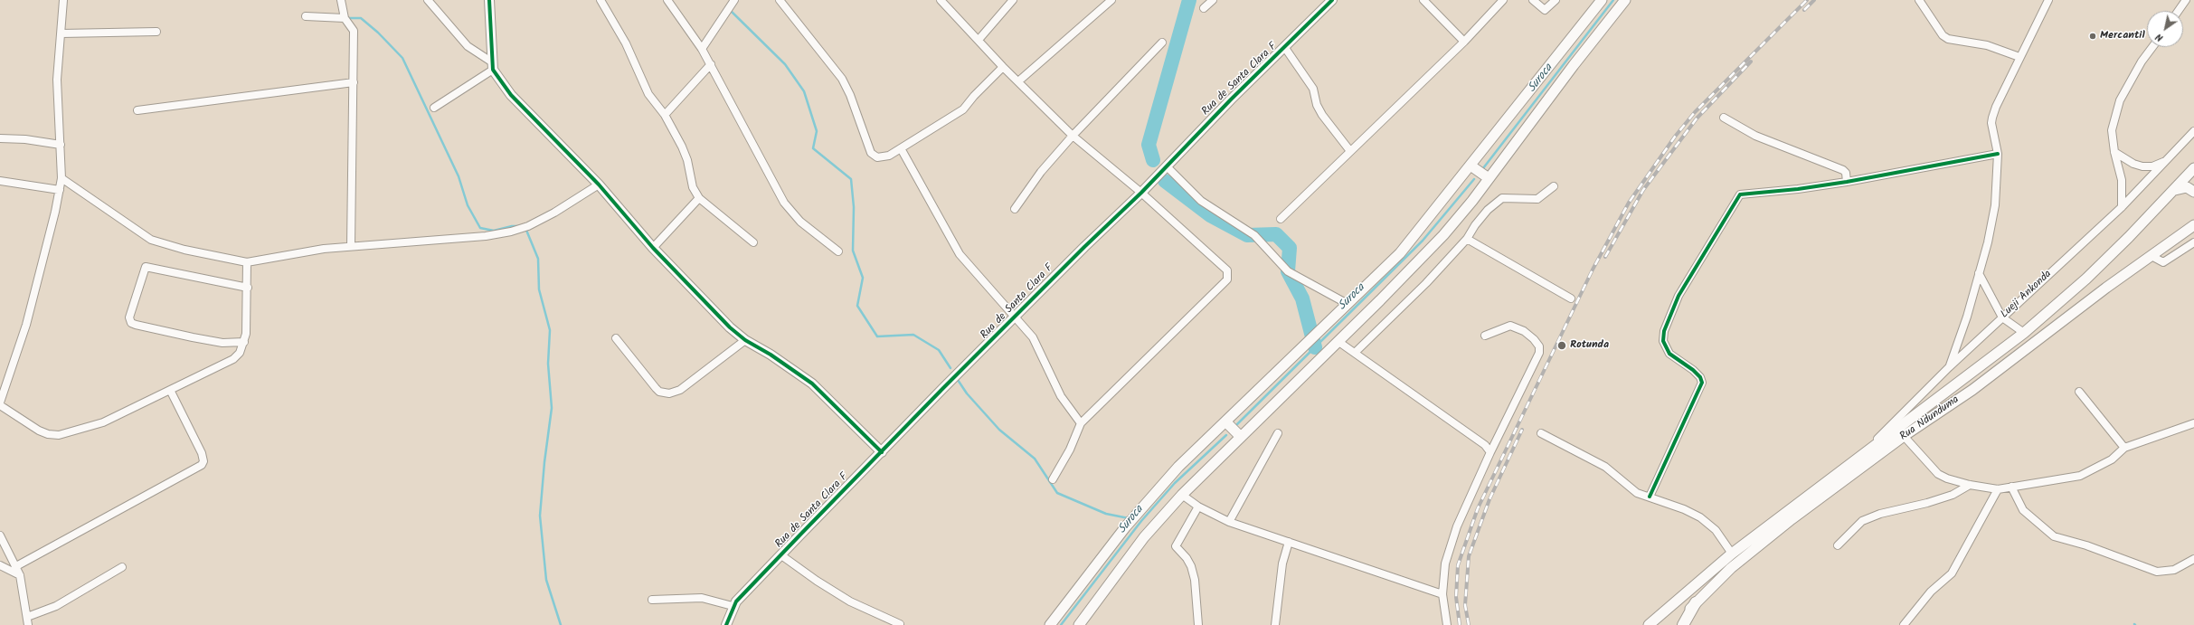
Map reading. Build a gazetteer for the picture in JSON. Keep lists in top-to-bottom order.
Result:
{
  "streets": {
    "main road": ["Rua Ndunduma"],
    "street": ["Rua de Santa Clara F", "Lueji Ankonda"]
  },
  "crossings": [
    ["Lueji Ankonda", "Rua Ndunduma"]
  ],
  "water": ["Suroca"],
  "places": ["Mercantil", "Rotunda"],
  "north": "bottom left"
}
